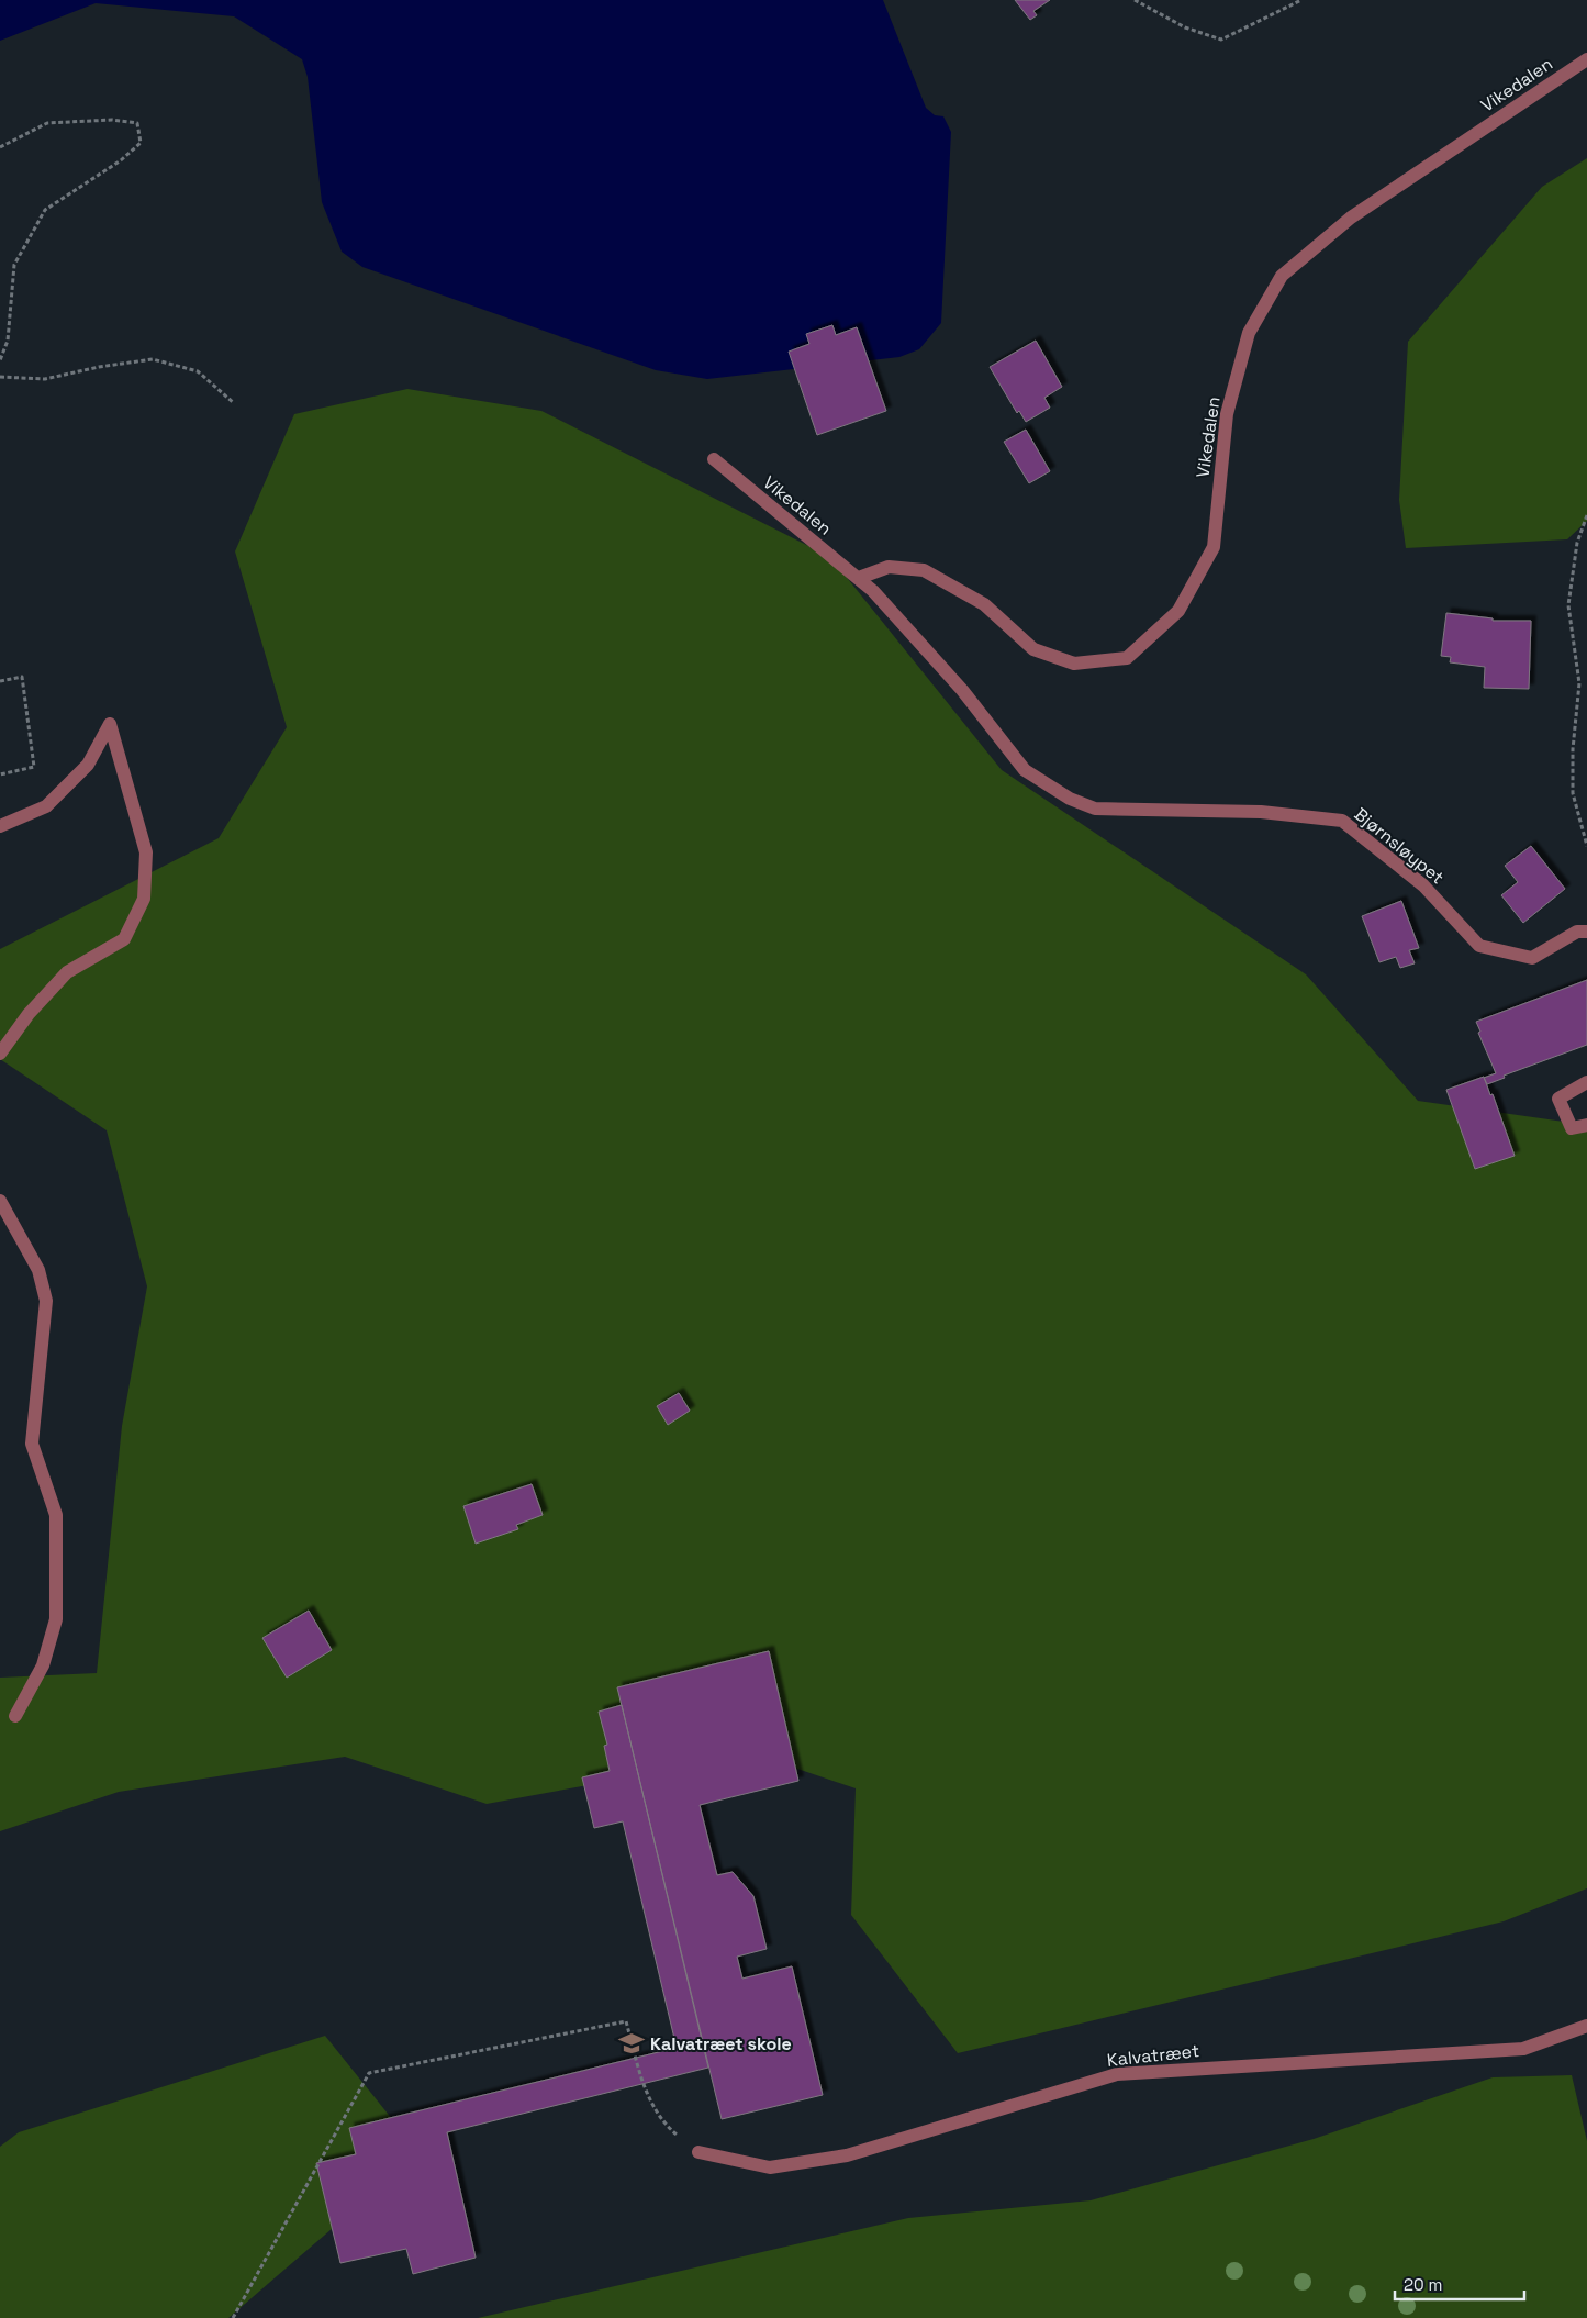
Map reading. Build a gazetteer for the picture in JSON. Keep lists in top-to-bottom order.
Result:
{
  "streets": {
    "street": ["Vikedalen", "Bjørnsløypet", "Kalvatræet"]
  },
  "crossings": [
    ["Vikedalen", "Bjørnsløypet"]
  ],
  "places": {
    "school or university": ["Kalvatræet skole"]
  },
  "scale_bar": "20 m"
}
